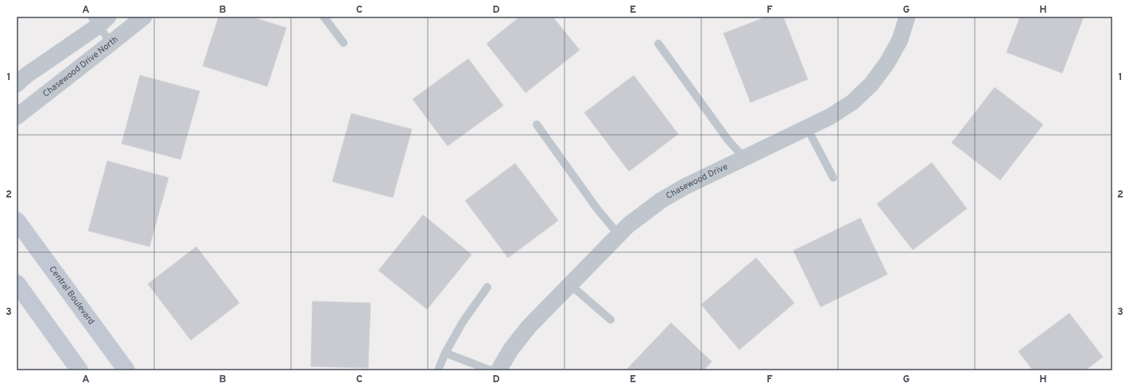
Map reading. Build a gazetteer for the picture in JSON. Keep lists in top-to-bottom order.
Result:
{
  "streets": {
    "street": ["Chasewood Drive North", "Chasewood Drive", "Central Boulevard"]
  },
  "grid": {
    "columns": [
      "A",
      "B",
      "C",
      "D",
      "E",
      "F",
      "G",
      "H"
    ],
    "rows": ["1", "2", "3"]
  }
}
